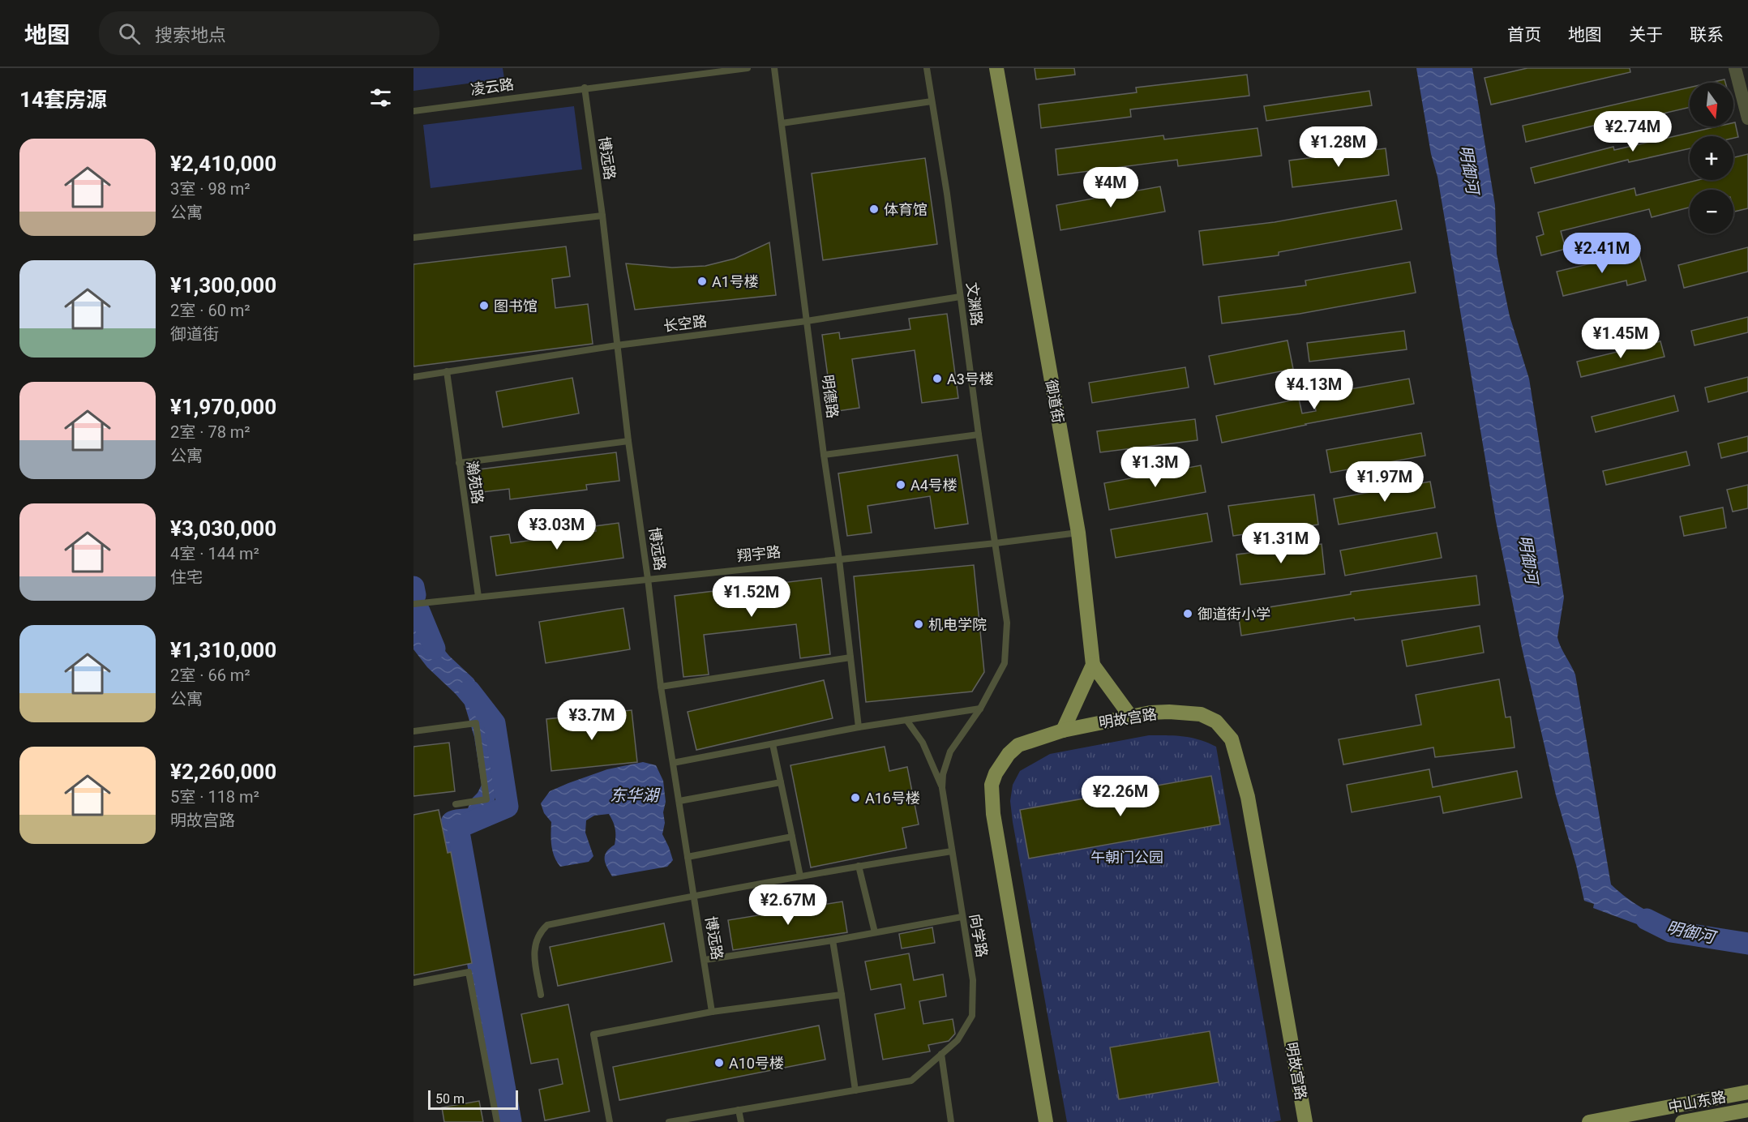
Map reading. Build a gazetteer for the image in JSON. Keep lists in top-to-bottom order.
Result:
{
  "streets": {
    "main road": ["御道街", "明故宫路", "中山东路"],
    "lane": [
      "凌云路",
      "博远路",
      "文渊路",
      "长空路",
      "明德路",
      "瀚苑路",
      "翔宇路",
      "向学路"
    ]
  },
  "crossings": [
    ["凌云路", "博远路"],
    ["博远路", "长空路"],
    ["博远路", "翔宇路"],
    ["文渊路", "长空路"],
    ["文渊路", "翔宇路"],
    ["文渊路", "向学路"],
    ["长空路", "明德路"],
    ["长空路", "瀚苑路"],
    ["明德路", "翔宇路"],
    ["御道街", "翔宇路"],
    ["御道街", "明故宫路"],
    ["瀚苑路", "翔宇路"],
    ["翔宇路", "向学路"]
  ],
  "water": ["明御河", "东华湖"],
  "parks": ["午朝门公园"],
  "places": [
    "体育馆",
    "A1号楼",
    "图书馆",
    "A3号楼",
    "A4号楼",
    "御道街小学",
    "机电学院",
    "A16号楼",
    "A10号楼"
  ],
  "scale_bar": "50 m",
  "north": "bottom",
  "page": {
    "header": "地图",
    "search": "搜索地点",
    "nav": [
      "首页",
      "地图",
      "关于",
      "联系"
    ],
    "heading": "14套房源",
    "map_buttons": ["+", "−"],
    "price": [
      "¥2.74M",
      "¥1.28M",
      "¥4M",
      "¥2.41M",
      "¥1.45M",
      "¥4.13M",
      "¥1.3M",
      "¥1.97M",
      "¥3.03M",
      "¥1.31M",
      "¥1.52M",
      "¥3.7M",
      "¥2.26M",
      "¥2.67M"
    ],
    "list": [
      {
        "name": "¥2,410,000",
        "note": "3室 · 98 m² · 公寓"
      },
      {
        "name": "¥1,300,000",
        "note": "2室 · 60 m² · 御道街"
      },
      {
        "name": "¥1,970,000",
        "note": "2室 · 78 m² · 公寓"
      },
      {
        "name": "¥3,030,000",
        "note": "4室 · 144 m² · 住宅"
      },
      {
        "name": "¥1,310,000",
        "note": "2室 · 66 m² · 公寓"
      },
      {
        "name": "¥2,260,000",
        "note": "5室 · 118 m² · 明故宫路"
      }
    ],
    "scale": "50 m"
  }
}
